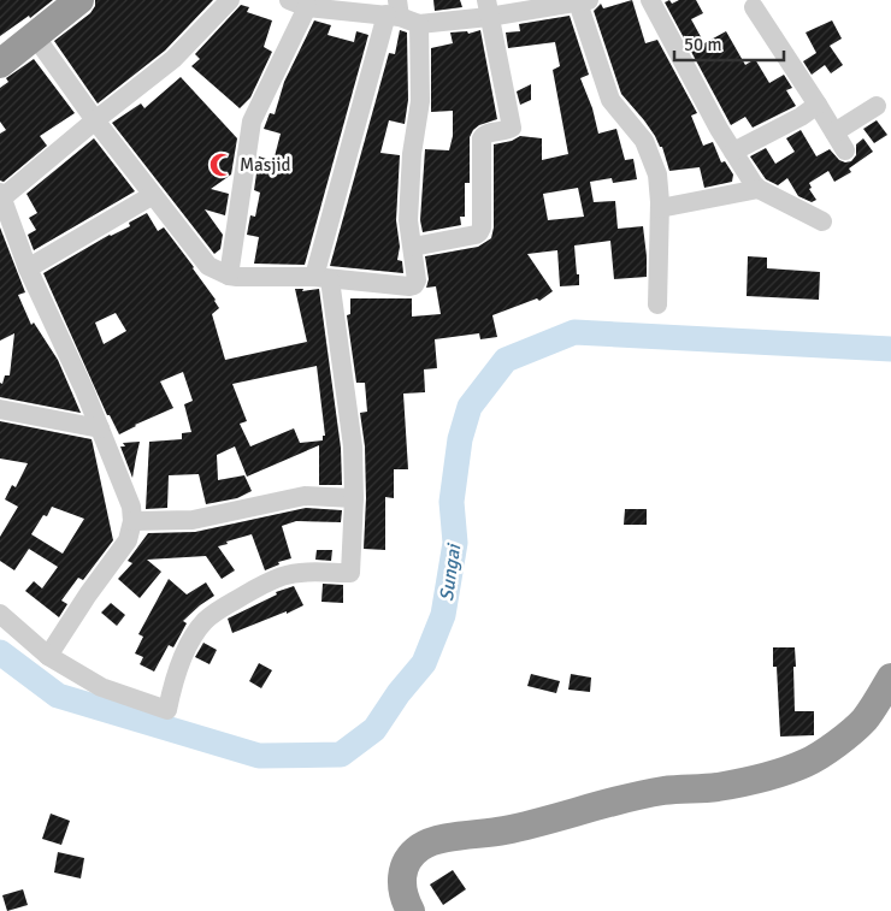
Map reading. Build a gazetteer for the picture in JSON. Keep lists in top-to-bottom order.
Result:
{
  "water": ["Sungai"],
  "places": {
    "mosque": ["Masjid"]
  },
  "scale_bar": "50 m"
}
